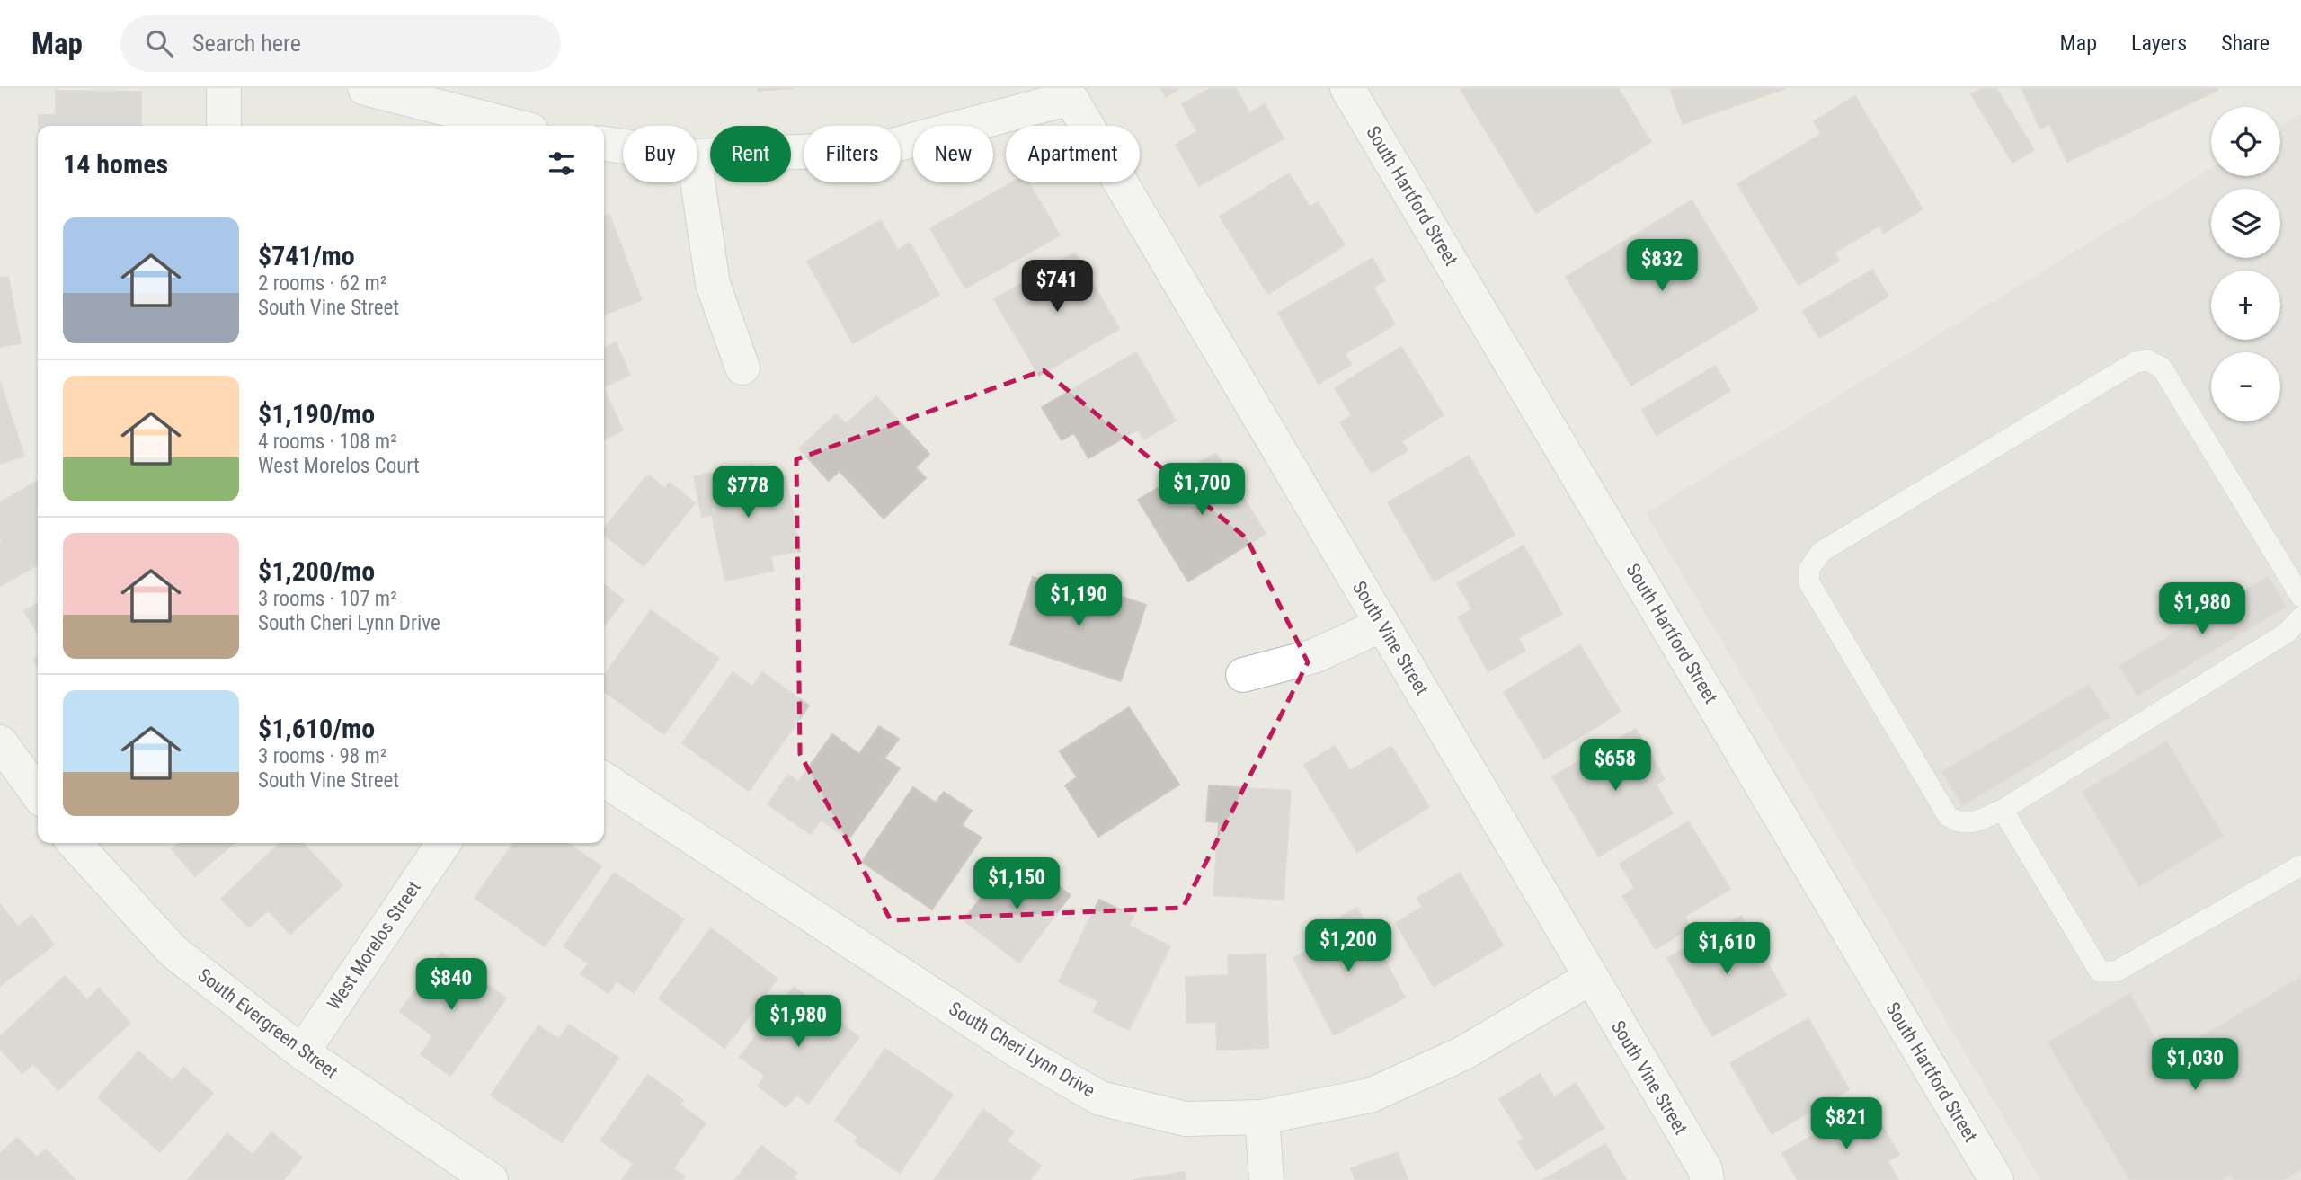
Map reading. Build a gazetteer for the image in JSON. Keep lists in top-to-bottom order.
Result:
{
  "streets": {
    "street": [
      "South Hartford Street",
      "South Vine Street",
      "West Morelos Street",
      "South Evergreen Street",
      "South Cheri Lynn Drive"
    ]
  },
  "crossings": [
    ["South Vine Street", "South Cheri Lynn Drive"],
    ["West Morelos Street", "South Evergreen Street"]
  ],
  "page": {
    "header": "Map",
    "search": "Search here",
    "nav": ["Map", "Layers", "Share"],
    "map_buttons": ["+", "−"],
    "chip": [
      "Buy",
      "Rent",
      "Filters",
      "New",
      "Apartment"
    ],
    "heading": "14 homes",
    "list": [
      {
        "name": "$741/mo",
        "note": "2 rooms · 62 m² · South Vine Street"
      },
      {
        "name": "$1,190/mo",
        "note": "4 rooms · 108 m² · West Morelos Court"
      },
      {
        "name": "$1,200/mo",
        "note": "3 rooms · 107 m² · South Cheri Lynn Drive"
      },
      {
        "name": "$1,610/mo",
        "note": "3 rooms · 98 m² · South Vine Street"
      }
    ],
    "price": [
      "$832",
      "$741",
      "$1,700",
      "$778",
      "$1,190",
      "$1,980",
      "$658",
      "$1,150",
      "$1,200",
      "$1,610",
      "$840",
      "$1,980",
      "$1,030",
      "$821"
    ]
  }
}
